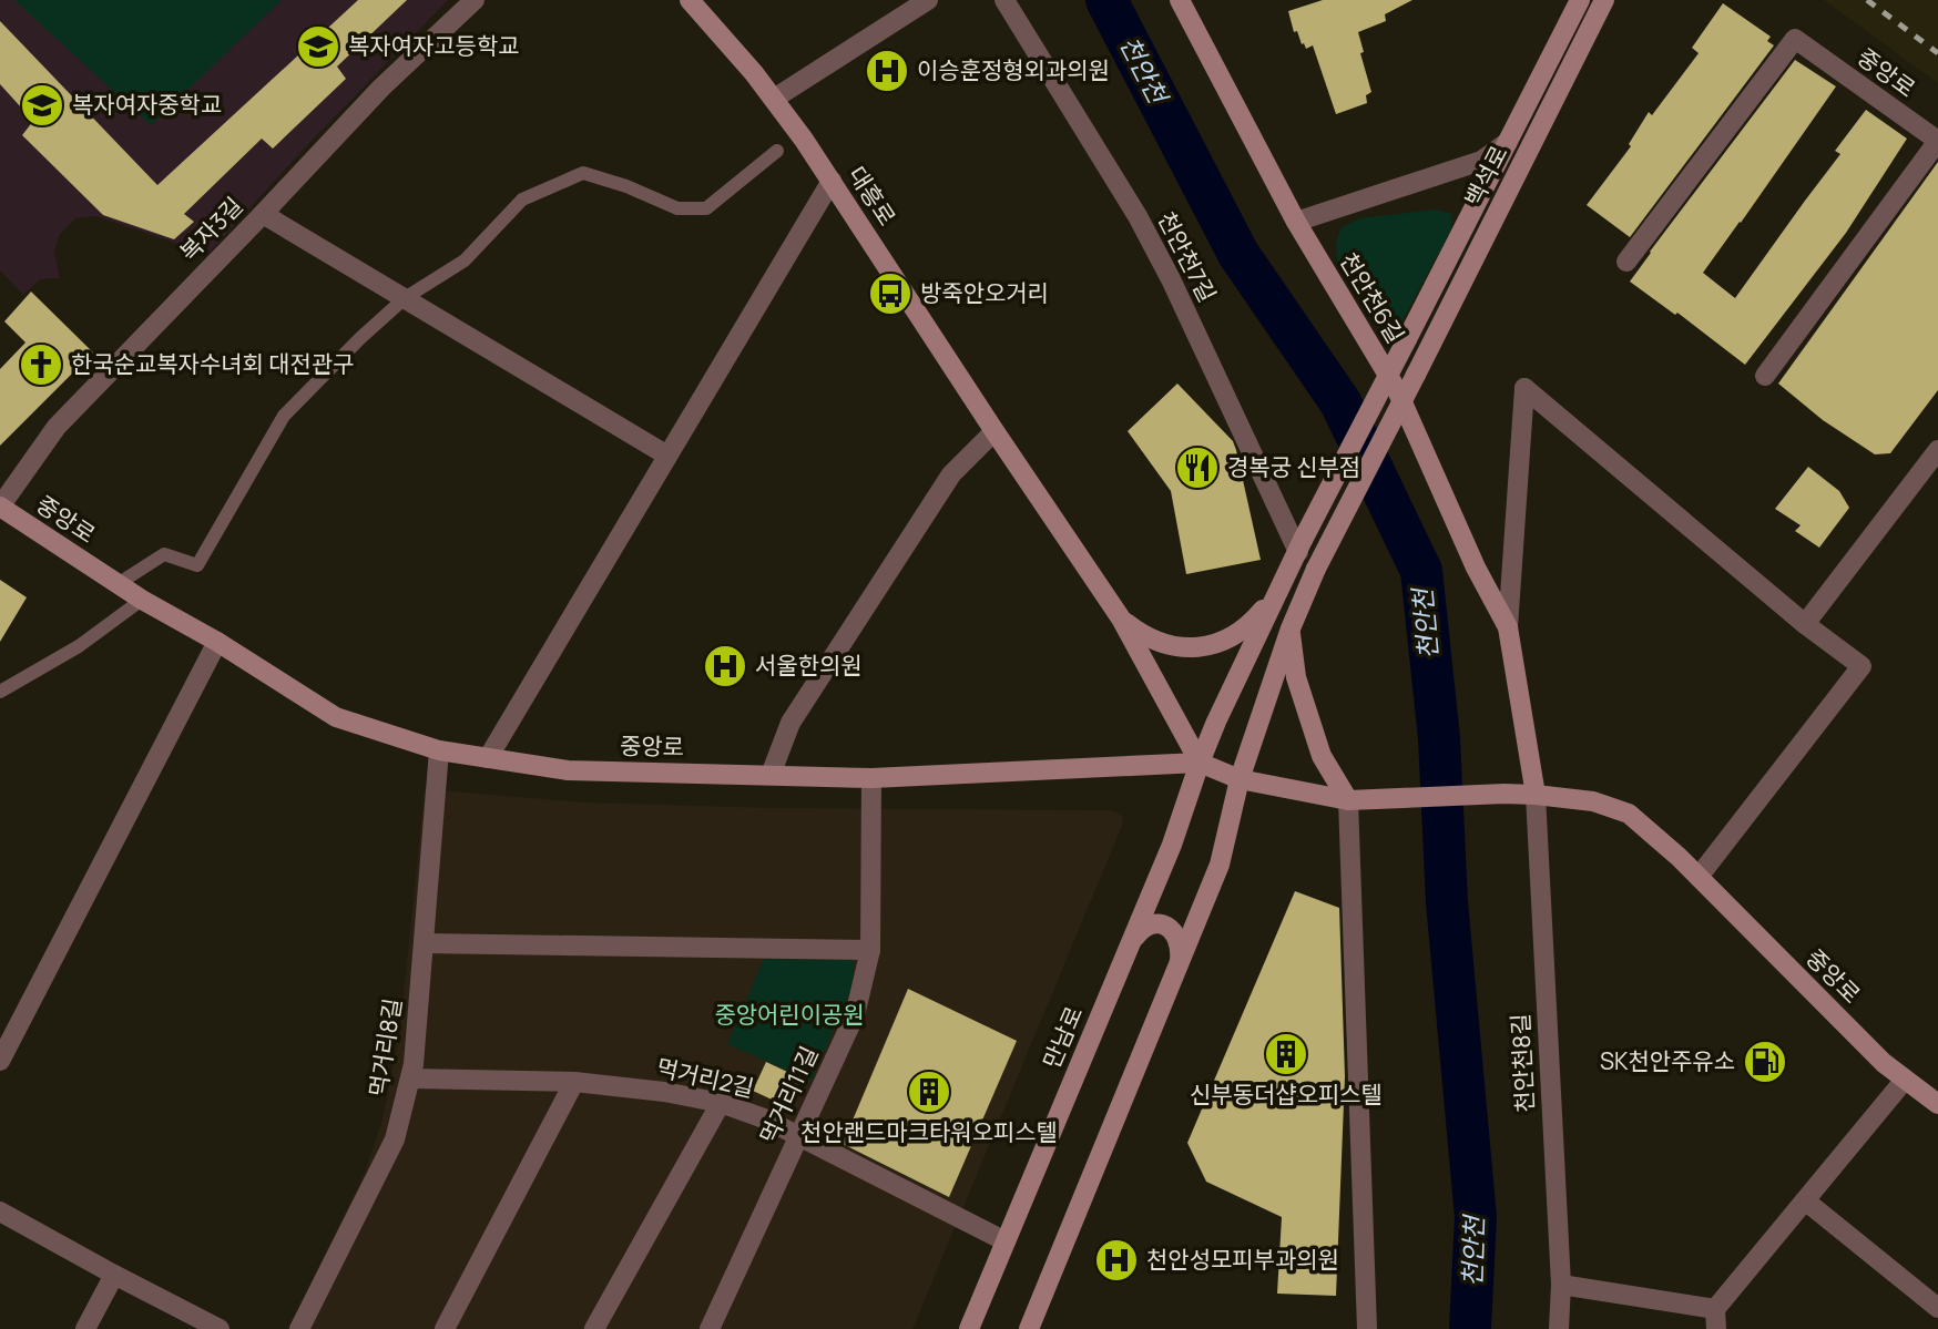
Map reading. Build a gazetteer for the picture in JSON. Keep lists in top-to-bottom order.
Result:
{
  "streets": {
    "street": [
      "중앙로",
      "백석로",
      "대흥로",
      "복자3길",
      "천안천7길",
      "천안천6길",
      "만남로",
      "먹거리8길",
      "천안천8길",
      "먹거리2길",
      "먹거리11길"
    ]
  },
  "crossings": [
    ["중앙로", "대흥로"],
    ["중앙로", "복자3길"],
    ["중앙로", "천안천6길"],
    ["중앙로", "만남로"],
    ["중앙로", "먹거리8길"],
    ["중앙로", "천안천8길"],
    ["중앙로", "먹거리11길"],
    ["백석로", "천안천7길"],
    ["대흥로", "만남로"],
    ["천안천6길", "천안천8길"],
    ["만남로", "먹거리2길"],
    ["먹거리8길", "먹거리2길"],
    ["먹거리2길", "먹거리11길"]
  ],
  "water": ["천안천"],
  "parks": ["중앙어린이공원"],
  "places": {
    "school or university": ["복자여자고등학교", "복자여자중학교"],
    "hospital": ["이승훈정형외과의원", "서울한의원", "천안성모피부과의원"],
    "bus stop": ["방죽안오거리"],
    "church": ["한국순교복자수녀회 대전관구"],
    "restaurant": ["경복궁 신부점"],
    "building": ["신부동더샵오피스텔", "천안랜드마크타워오피스텔"],
    "fuel station": ["SK천안주유소"]
  }
}
